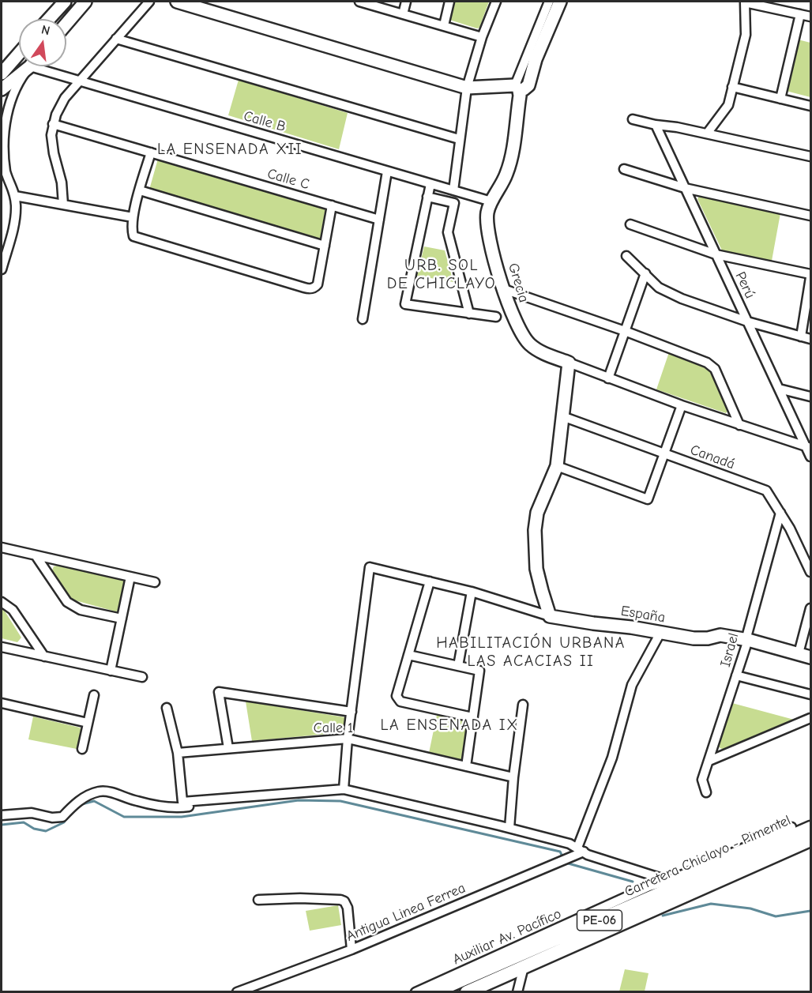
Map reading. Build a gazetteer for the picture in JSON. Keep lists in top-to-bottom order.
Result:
{
  "streets": {
    "main road": ["Carretera Chiclayo - Pimentel", "PE-06"],
    "street": [
      "Calle B",
      "Calle C",
      "Grecia",
      "Perú",
      "Canadá",
      "España",
      "Israel",
      "Calle 1",
      "Antigua Linea Ferrea",
      "Auxiliar Av. Pacífico"
    ]
  },
  "crossings": [
    ["Calle B", "Grecia"],
    ["Canadá", "Israel"],
    ["España", "Israel"]
  ],
  "districts": [
    "LA ENSENADA XII",
    "URB. SOL DE CHICLAYO",
    "HABILITACIÓN URBANA LAS ACACIAS II",
    "LA ENSENADA IX"
  ],
  "north": "top"
}
